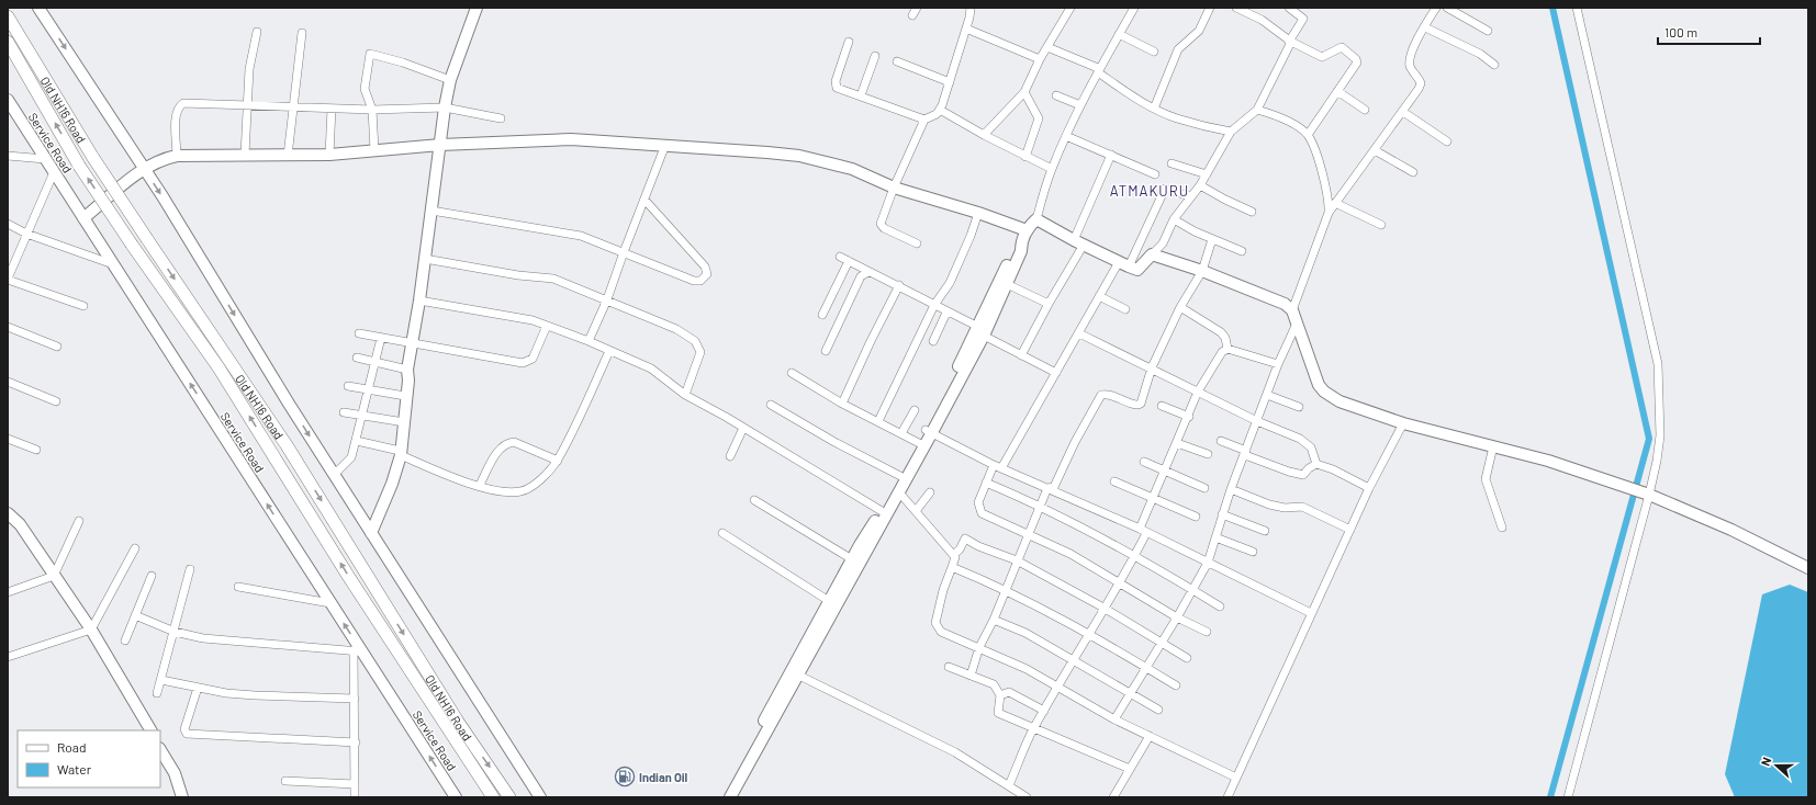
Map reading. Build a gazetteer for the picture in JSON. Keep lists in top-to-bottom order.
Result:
{
  "streets": {
    "main road": ["Old NH16 Road"],
    "street": ["Service Road"]
  },
  "districts": ["ATMAKURU"],
  "places": {
    "fuel station": ["Indian Oil"]
  },
  "legend": ["Road", "Water"],
  "scale_bar": "100 m",
  "north": "left"
}
